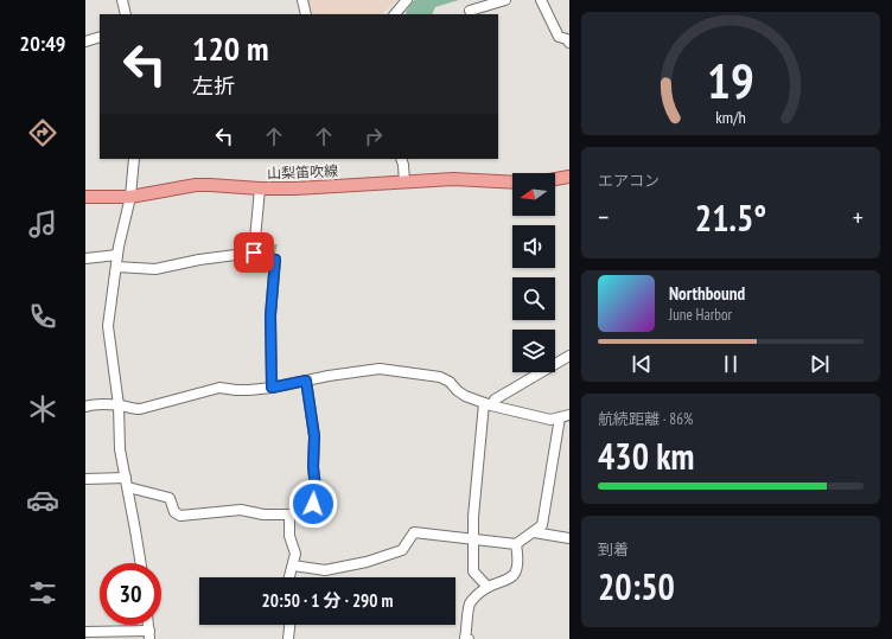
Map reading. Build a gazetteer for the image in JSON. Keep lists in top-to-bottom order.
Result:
{
  "streets": {
    "main road": ["山梨笛吹線"]
  },
  "north": "left",
  "page": {
    "tabs": "20:49",
    "turn": ["120 m", "左折"],
    "tile": [
      "エアコン",
      ["航続距離 · 86%", "430 km"],
      ["到着", "20:50"]
    ],
    "heat": ["−", "21.5°", "+"],
    "song": ["Northbound", "June Harbor"],
    "limit": "30",
    "trip": "20:50 · 1 分 · 290 m",
    "gauge": ["19", "km/h"]
  }
}
